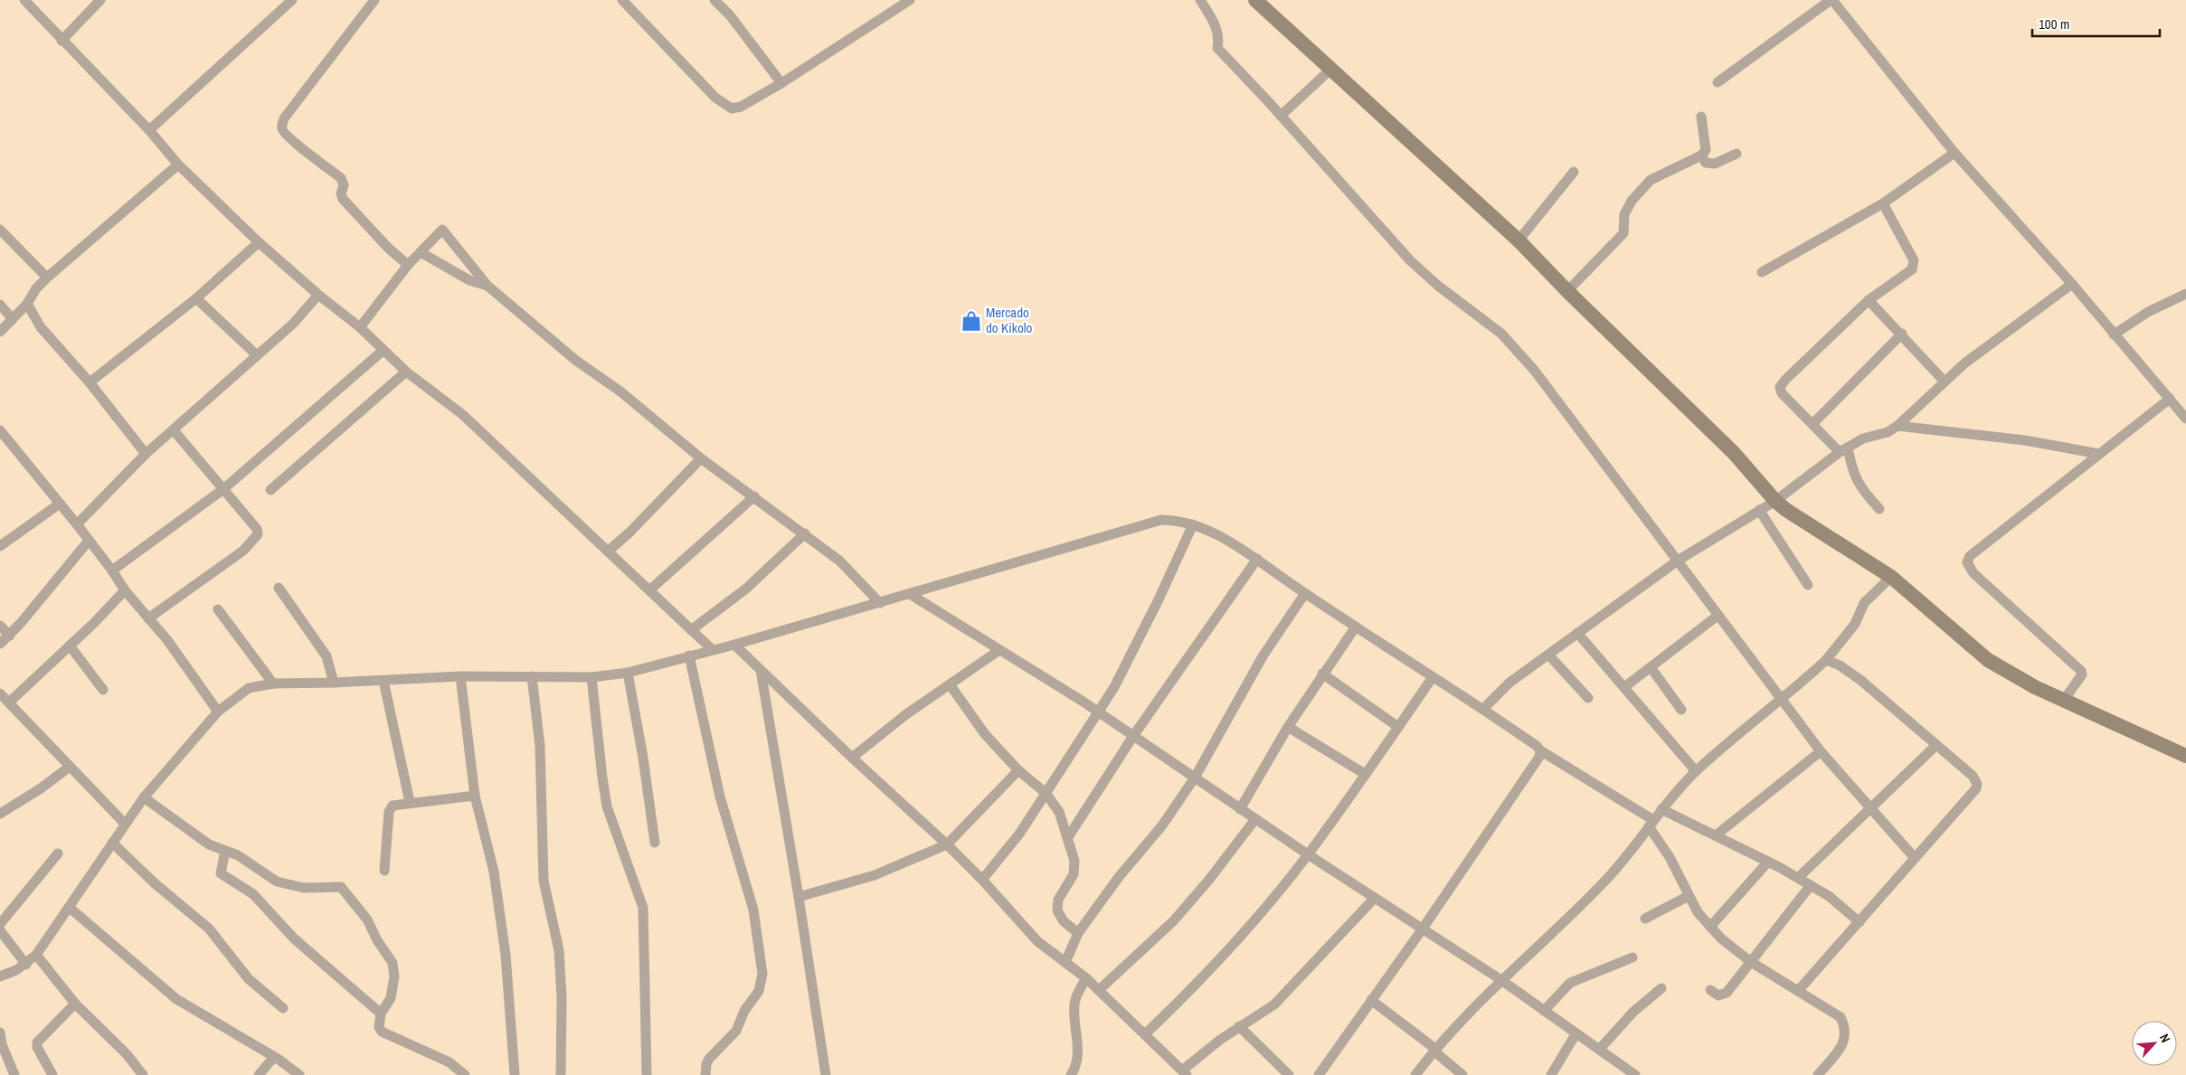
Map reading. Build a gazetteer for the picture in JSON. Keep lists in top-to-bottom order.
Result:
{
  "places": {
    "shop": ["Mercado do Kikolo"]
  },
  "scale_bar": "100 m",
  "north": "top right"
}
